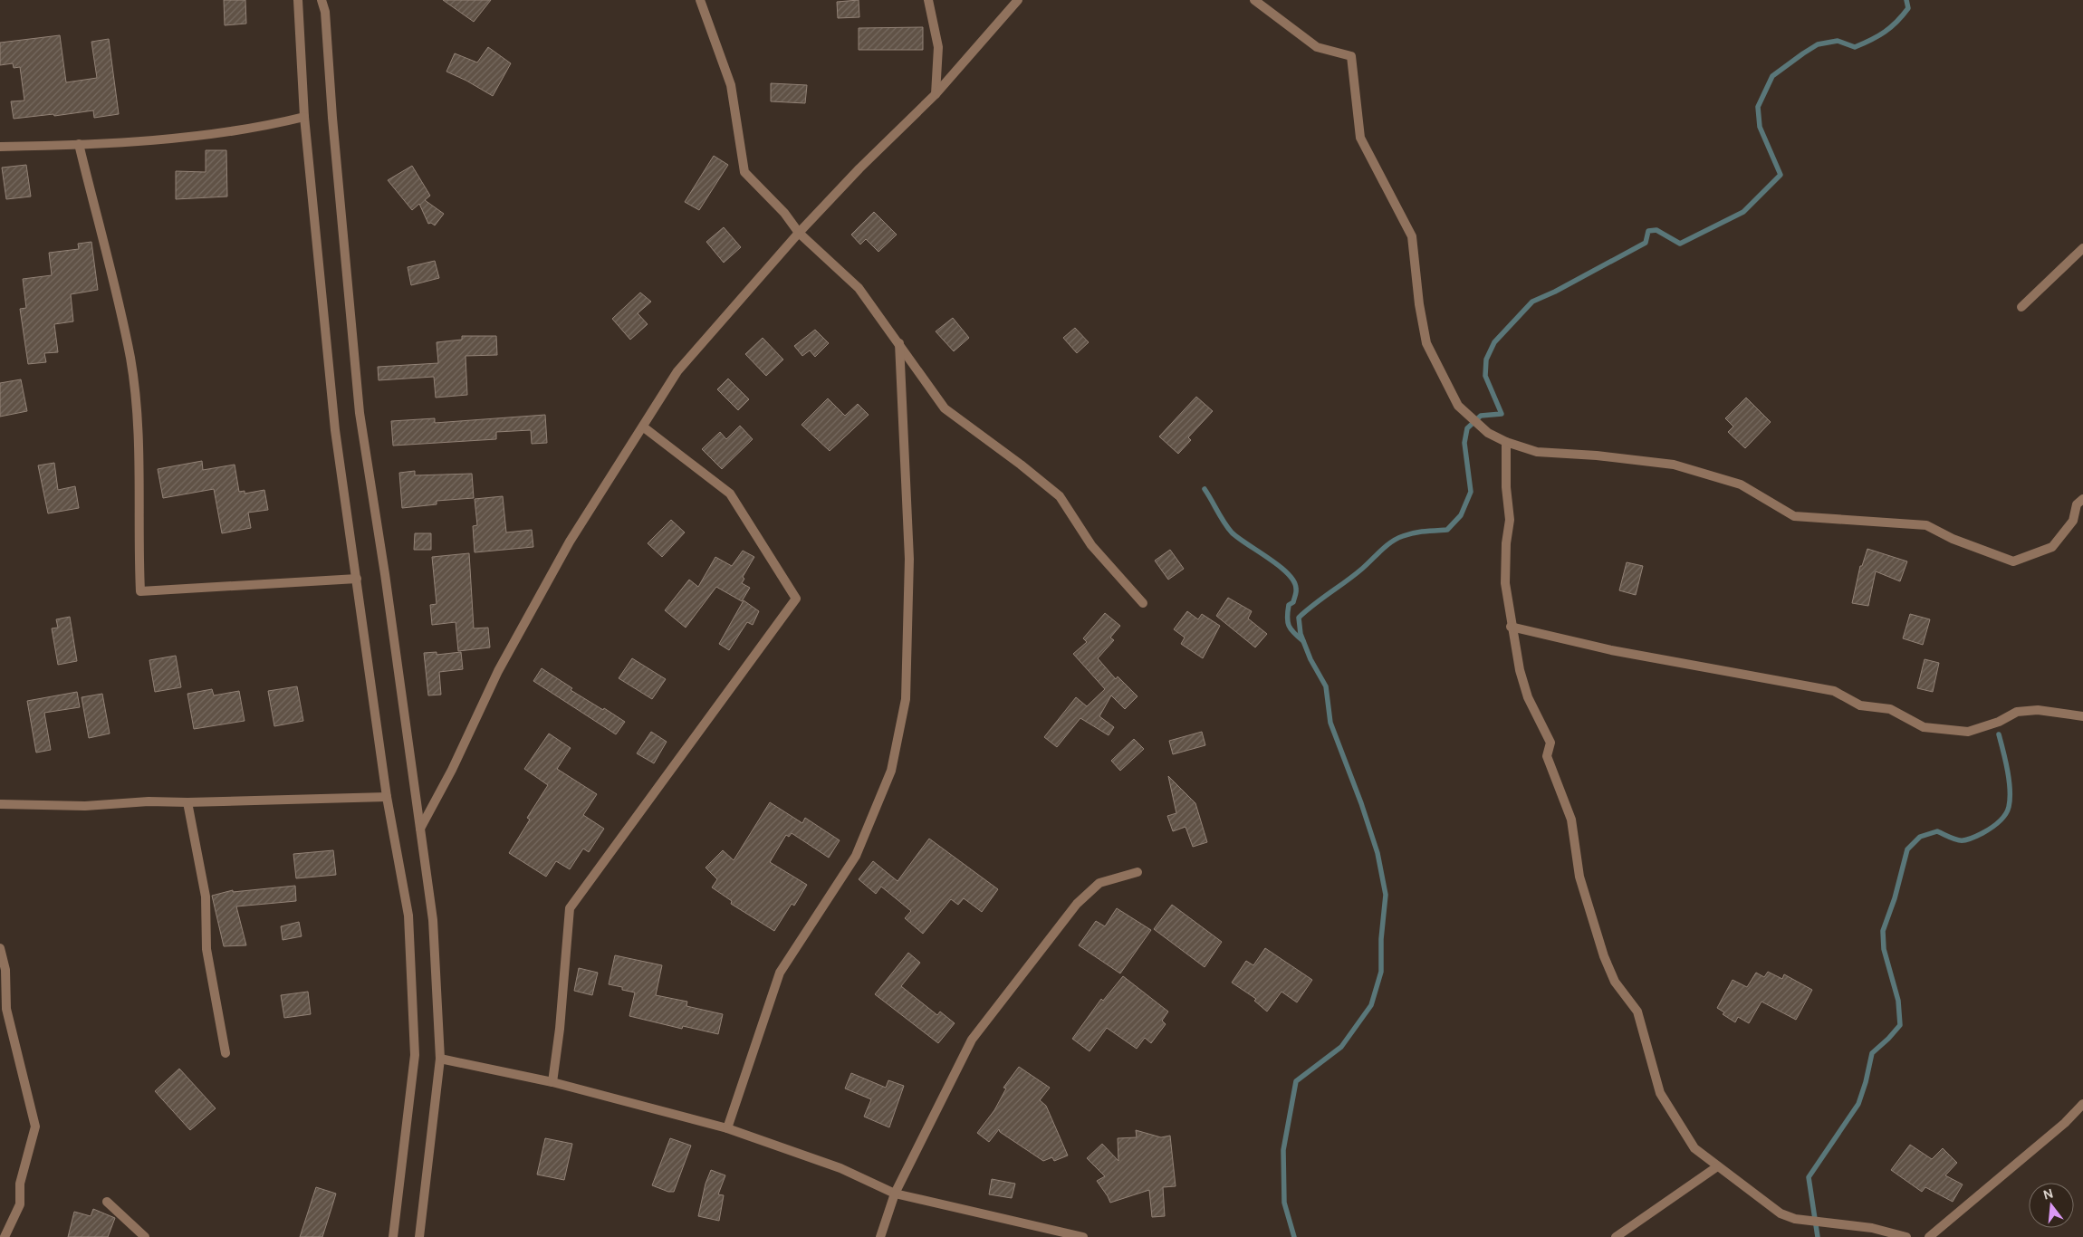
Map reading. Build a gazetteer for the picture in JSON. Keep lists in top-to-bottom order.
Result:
{
  "north": "top"
}
